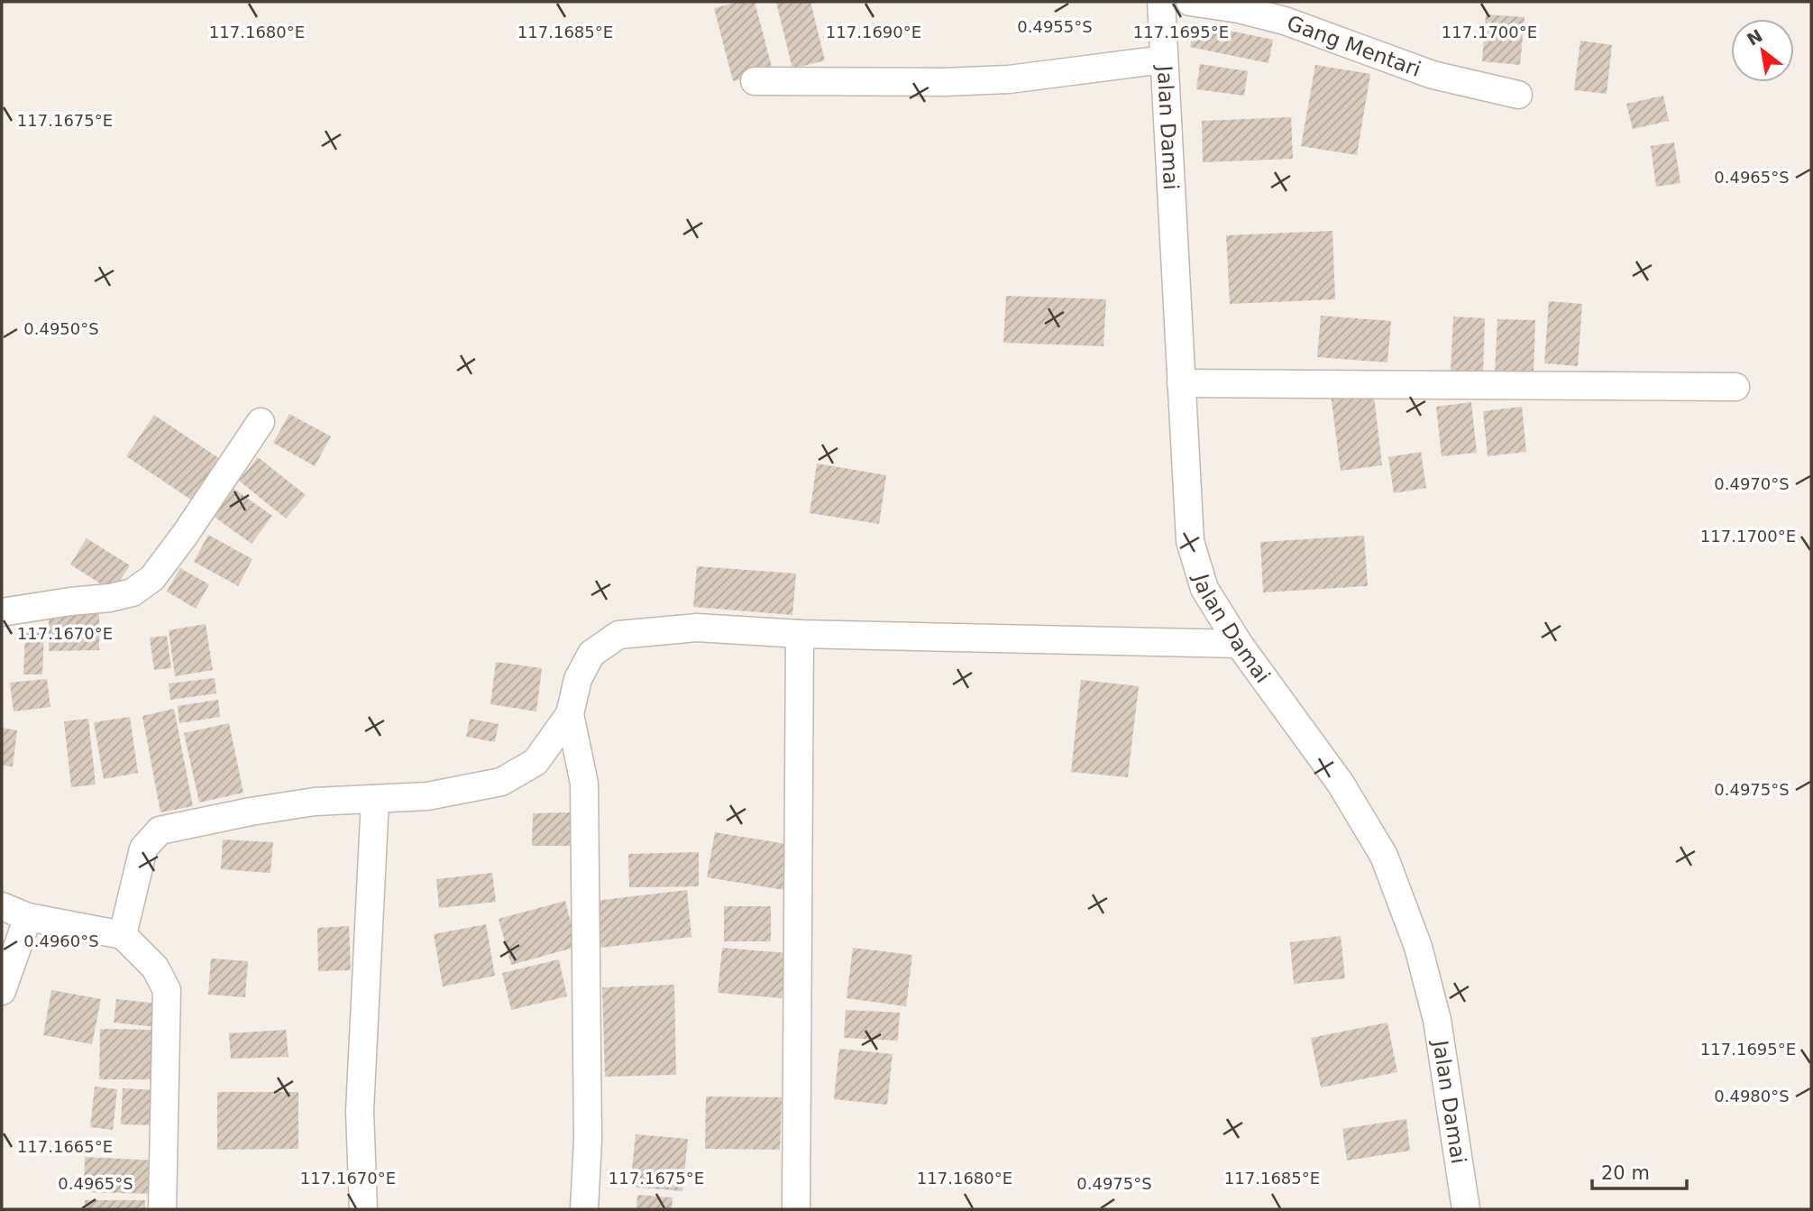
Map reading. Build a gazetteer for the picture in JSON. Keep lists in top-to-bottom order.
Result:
{
  "streets": {
    "street": ["Gang Mentari", "Jalan Damai"]
  },
  "scale_bar": "20 m",
  "north": "top left",
  "coordinates": [
    "0.4955°S",
    "117.1680°E",
    "117.1685°E",
    "117.1690°E",
    "117.1695°E",
    "117.1700°E",
    "117.1675°E",
    "0.4965°S",
    "0.4950°S",
    "0.4970°S",
    "117.1670°E",
    "0.4975°S",
    "0.4960°S",
    "0.4980°S",
    "117.1665°E"
  ]
}
